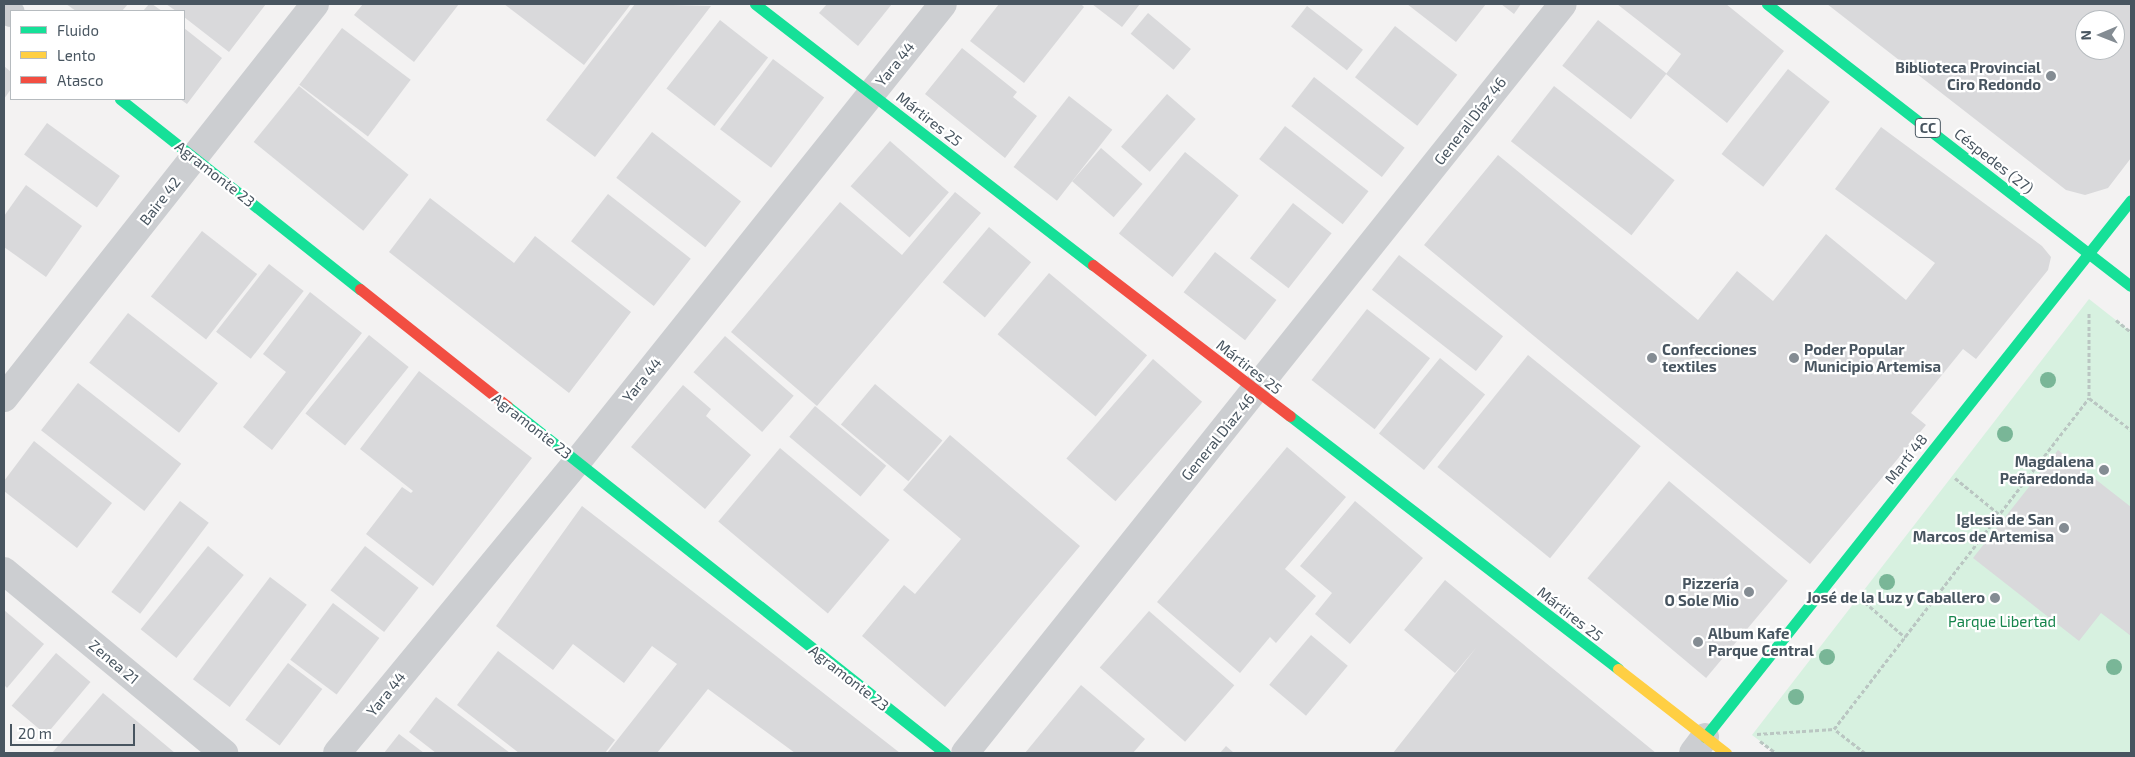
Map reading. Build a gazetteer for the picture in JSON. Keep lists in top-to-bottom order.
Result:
{
  "streets": {
    "street": [
      "Yara 44",
      "Mártires 25",
      "General Díaz 46",
      "CC",
      "Céspedes (27)",
      "Agramonte 23",
      "Baire 42",
      "Martí 48",
      "Zenea 21"
    ]
  },
  "crossings": [
    ["Yara 44", "Mártires 25"],
    ["Yara 44", "Agramonte 23"],
    ["Mártires 25", "General Díaz 46"],
    ["Mártires 25", "Martí 48"],
    ["Céspedes (27)", "Martí 48"],
    ["Agramonte 23", "Baire 42"]
  ],
  "parks": ["Parque Libertad"],
  "places": [
    "Biblioteca Provincial Ciro Redondo",
    "Confecciones textiles",
    "Poder Popular Municipio Artemisa",
    "Magdalena Peñaredonda",
    "Iglesia de San Marcos de Artemisa",
    "Pizzería O Sole Mio",
    "José de la Luz y Caballero",
    "Album Kafe Parque Central"
  ],
  "legend": ["Fluido", "Lento", "Atasco"],
  "scale_bar": "20 m",
  "north": "left"
}
